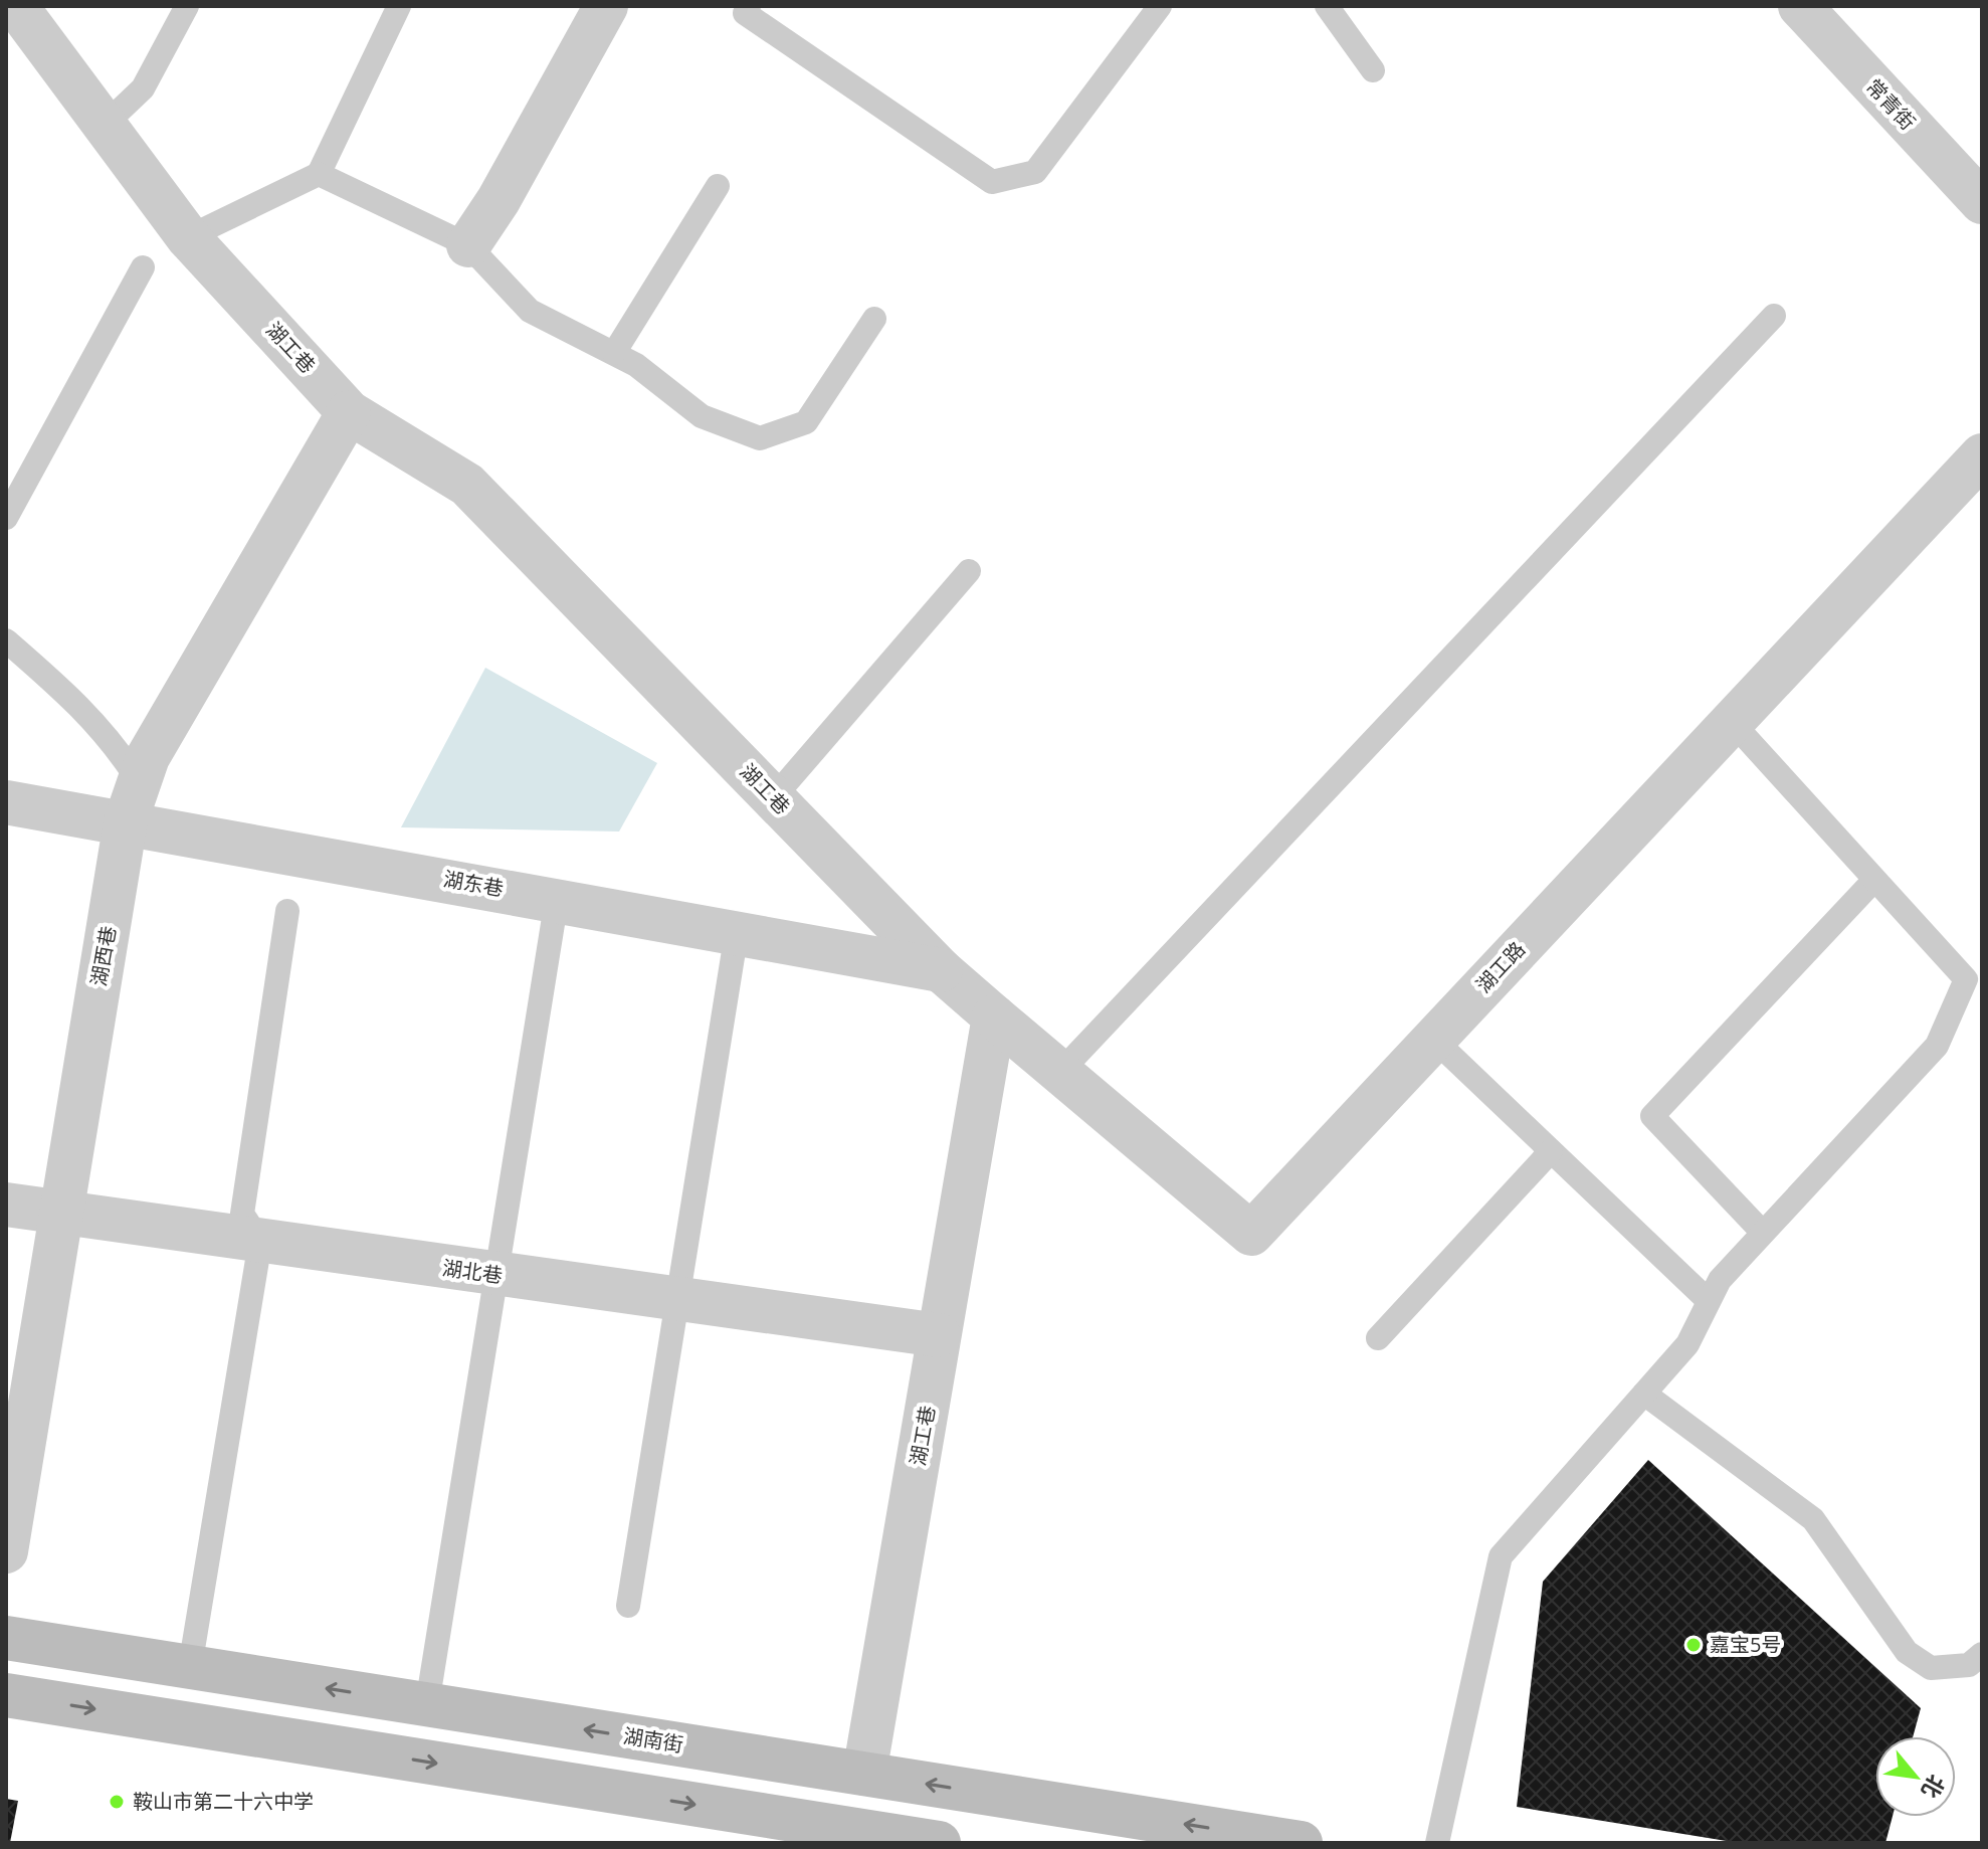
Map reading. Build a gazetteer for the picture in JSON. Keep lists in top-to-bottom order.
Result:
{
  "streets": {
    "main road": ["湖南街"],
    "street": [
      "常青街",
      "湖工巷",
      "湖东巷",
      "湖西巷",
      "湖工路",
      "湖北巷"
    ]
  },
  "crossings": [
    ["湖工巷", "湖东巷"],
    ["湖工巷", "湖西巷"],
    ["湖工巷", "湖工路"],
    ["湖工巷", "湖北巷"],
    ["湖工巷", "湖南街"],
    ["湖东巷", "湖西巷"],
    ["湖西巷", "湖北巷"]
  ],
  "places": ["嘉宝5号", "鞍山市第二十六中学"],
  "north": "bottom right"
}
